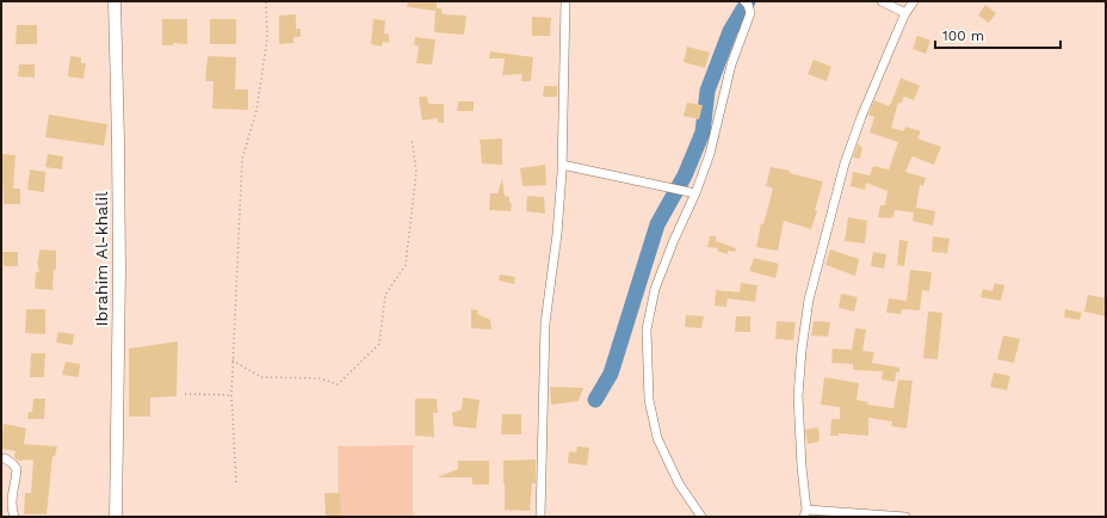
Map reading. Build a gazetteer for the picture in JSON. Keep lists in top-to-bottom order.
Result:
{
  "streets": {
    "street": ["Ibrahim Al-khalil"]
  },
  "scale_bar": "100 m"
}
